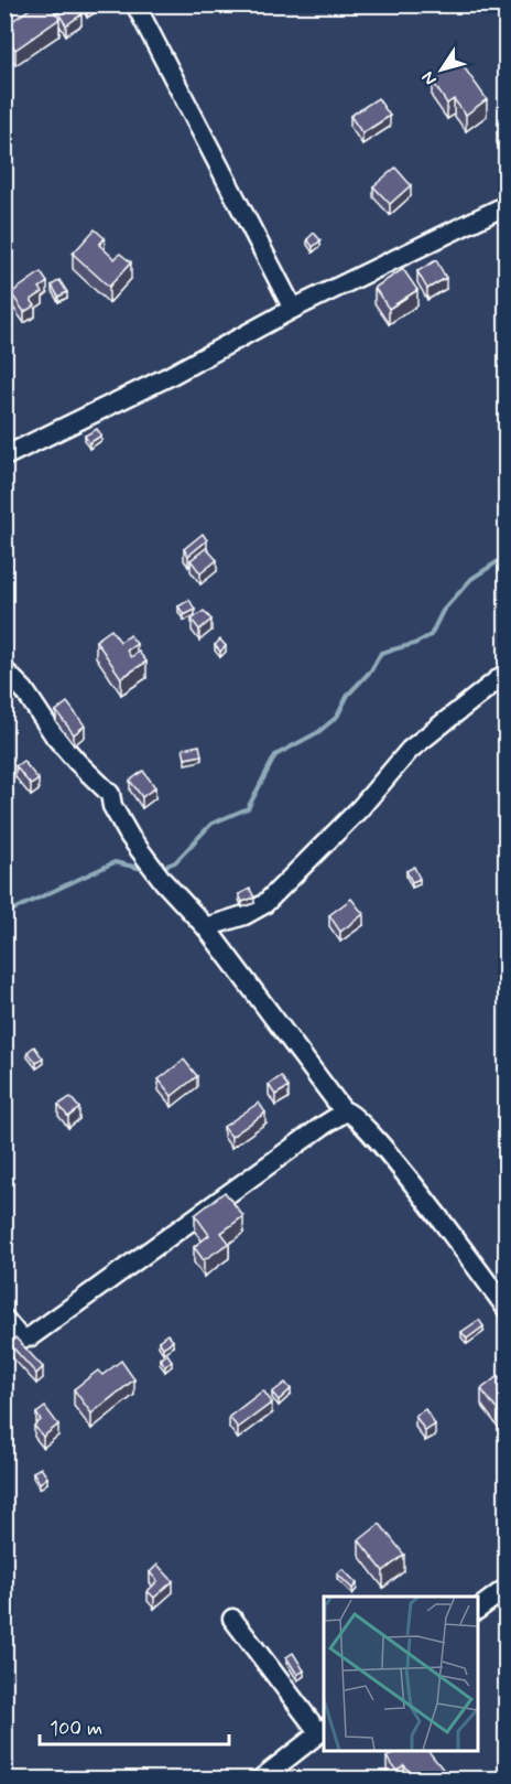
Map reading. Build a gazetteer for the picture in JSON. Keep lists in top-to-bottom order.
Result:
{
  "scale_bar": "100 m",
  "north": "bottom left"
}
